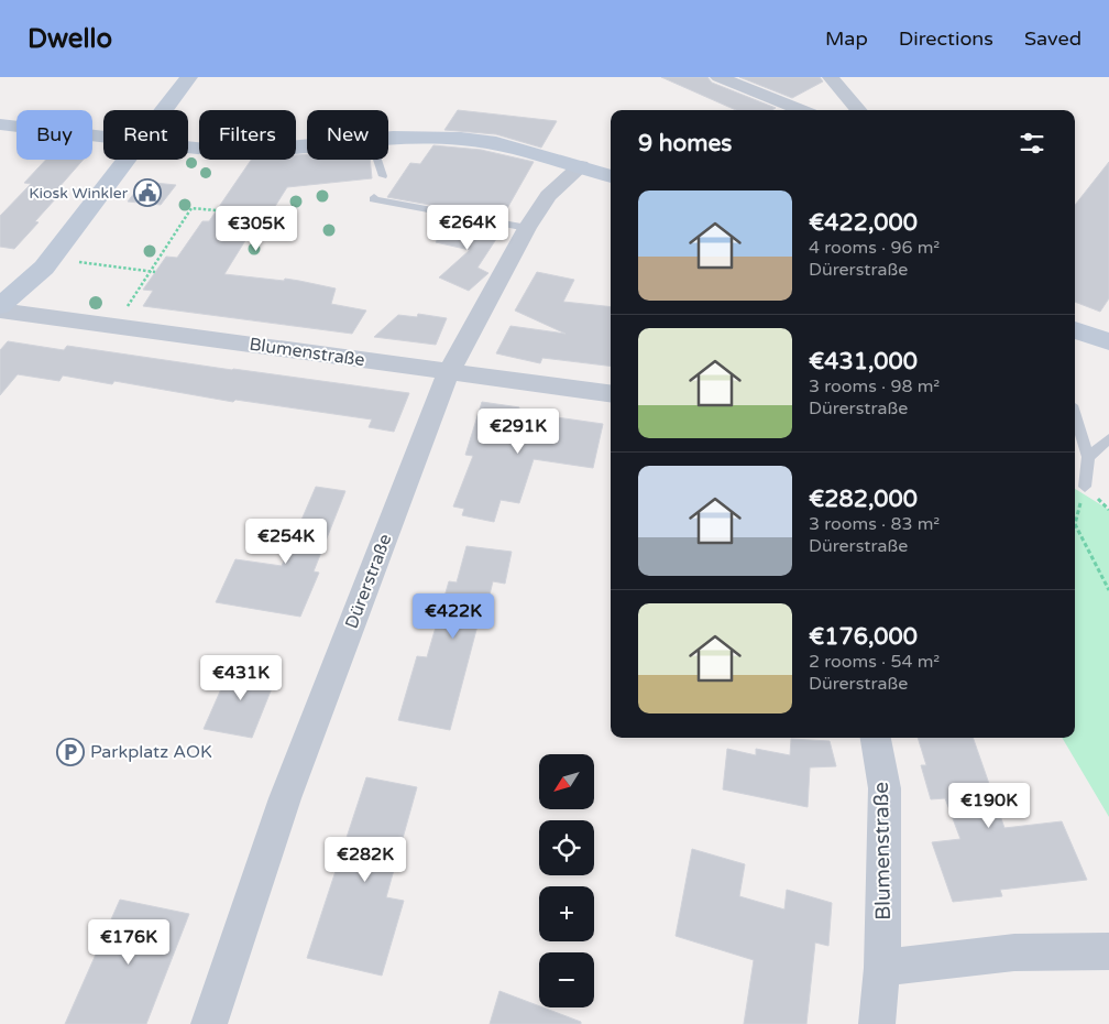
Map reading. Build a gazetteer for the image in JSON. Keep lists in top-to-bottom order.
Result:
{
  "streets": {
    "street": ["Blumenstraße", "Dürerstraße"]
  },
  "crossings": [
    ["Blumenstraße", "Dürerstraße"]
  ],
  "places": {
    "public building": ["Kiosk Winkler"],
    "parking": ["Parkplatz AOK"]
  },
  "north": "bottom left",
  "page": {
    "header": "Dwello",
    "nav": ["Map", "Directions", "Saved"],
    "chip": [
      "Buy",
      "Rent",
      "Filters",
      "New"
    ],
    "heading": "9 homes",
    "list": [
      {
        "name": "€422,000",
        "note": "4 rooms · 96 m² · Dürerstraße"
      },
      {
        "name": "€431,000",
        "note": "3 rooms · 98 m² · Dürerstraße"
      },
      {
        "name": "€282,000",
        "note": "3 rooms · 83 m² · Dürerstraße"
      },
      {
        "name": "€176,000",
        "note": "2 rooms · 54 m² · Dürerstraße"
      }
    ],
    "price": [
      "€264K",
      "€305K",
      "€291K",
      "€254K",
      "€422K",
      "€431K",
      "€190K",
      "€282K",
      "€176K"
    ],
    "map_buttons": ["+", "−"]
  }
}
